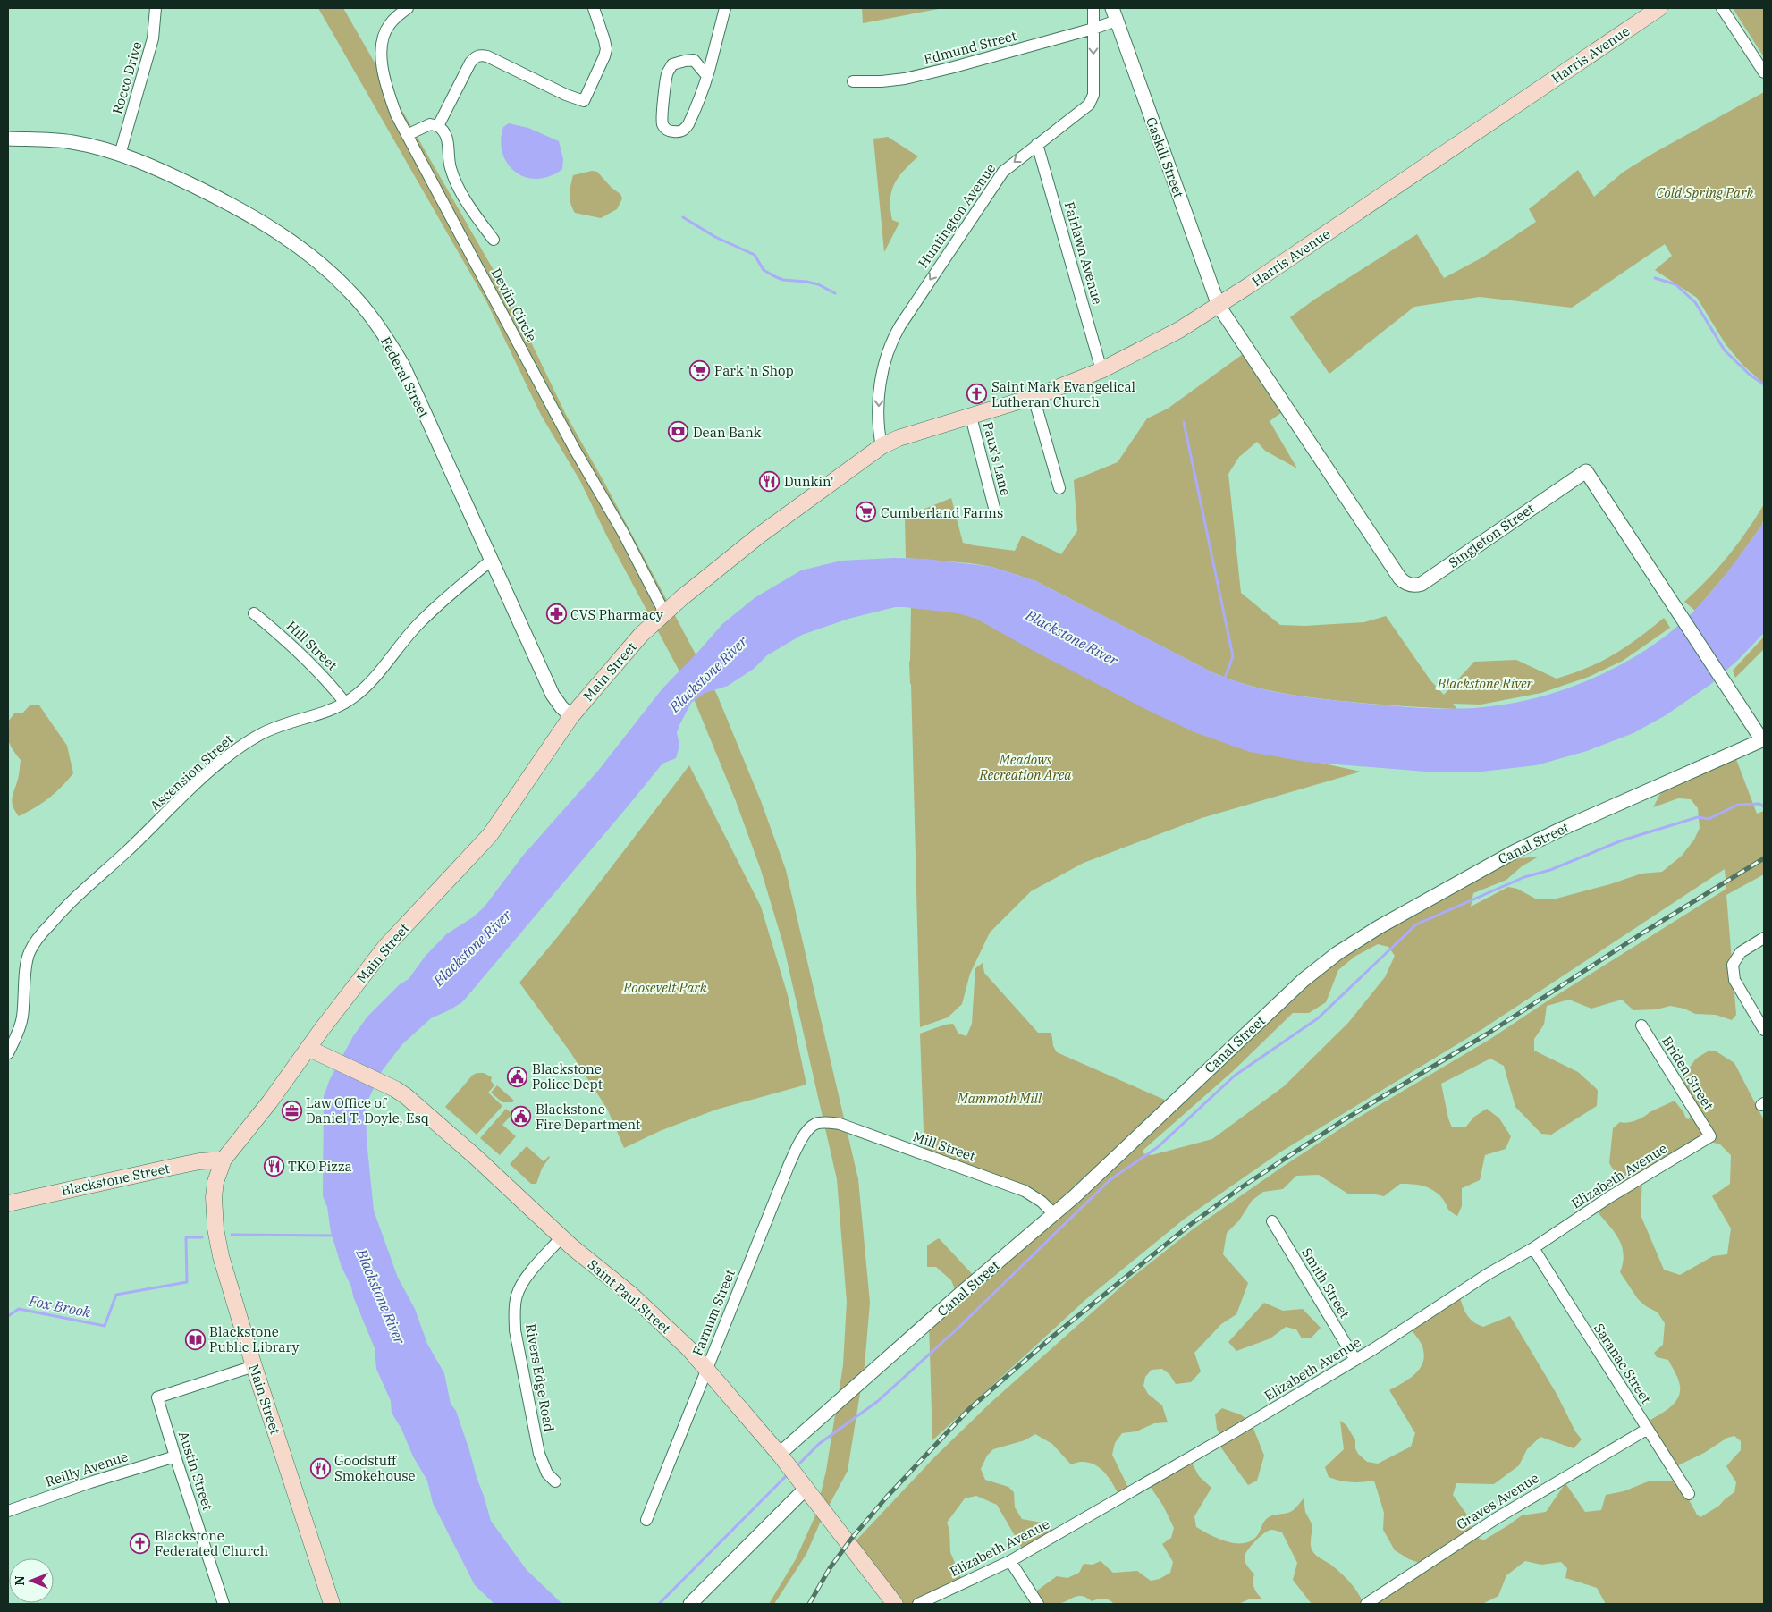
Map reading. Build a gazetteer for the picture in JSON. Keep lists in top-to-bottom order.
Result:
{
  "streets": {
    "main road": [
      "Harris Avenue",
      "Main Street",
      "Blackstone Street",
      "Saint Paul Street"
    ],
    "street": [
      "Edmund Street",
      "Rocco Drive",
      "Gaskill Street",
      "Huntington Avenue",
      "Fairlawn Avenue",
      "Devlin Circle",
      "Federal Street",
      "Paux's Lane",
      "Singleton Street",
      "Hill Street",
      "Ascension Street",
      "Canal Street",
      "Briden Street",
      "Mill Street",
      "Elizabeth Avenue",
      "Smith Street",
      "Farnum Street",
      "Saranac Street",
      "Rivers Edge Road",
      "Reilly Avenue",
      "Austin Street",
      "Graves Avenue"
    ]
  },
  "crossings": [
    ["Edmund Street", "Huntington Avenue"],
    ["Harris Avenue", "Gaskill Street"],
    ["Harris Avenue", "Huntington Avenue"],
    ["Harris Avenue", "Fairlawn Avenue"],
    ["Harris Avenue", "Paux's Lane"],
    ["Harris Avenue", "Singleton Street"],
    ["Harris Avenue", "Main Street"],
    ["Rocco Drive", "Federal Street"],
    ["Gaskill Street", "Singleton Street"],
    ["Huntington Avenue", "Fairlawn Avenue"],
    ["Huntington Avenue", "Main Street"],
    ["Devlin Circle", "Main Street"],
    ["Federal Street", "Main Street"],
    ["Federal Street", "Ascension Street"],
    ["Singleton Street", "Canal Street"],
    ["Hill Street", "Ascension Street"],
    ["Main Street", "Blackstone Street"],
    ["Main Street", "Saint Paul Street"],
    ["Main Street", "Austin Street"],
    ["Canal Street", "Mill Street"],
    ["Canal Street", "Saint Paul Street"],
    ["Briden Street", "Elizabeth Avenue"],
    ["Mill Street", "Farnum Street"],
    ["Elizabeth Avenue", "Smith Street"],
    ["Elizabeth Avenue", "Saranac Street"],
    ["Saint Paul Street", "Farnum Street"],
    ["Saint Paul Street", "Rivers Edge Road"],
    ["Saranac Street", "Graves Avenue"],
    ["Reilly Avenue", "Austin Street"]
  ],
  "one_way": ["Huntington Avenue"],
  "water": ["Blackstone River", "Fox Brook"],
  "parks": [
    "Cold Spring Park",
    "Blackstone River",
    "Meadows Recreation Area",
    "Roosevelt Park",
    "Mammoth Mill"
  ],
  "places": {
    "supermarket": ["Park 'n Shop", "Cumberland Farms"],
    "church": ["Saint Mark Evangelical Lutheran Church", "Blackstone Federated Church"],
    "bank": ["Dean Bank"],
    "restaurant": ["Dunkin'", "TKO Pizza", "Goodstuff Smokehouse"],
    "pharmacy": ["CVS Pharmacy"],
    "public building": ["Blackstone Police Dept", "Blackstone Fire Department"],
    "office": ["Law Office of Daniel T. Doyle, Esq"],
    "library": ["Blackstone Public Library"]
  },
  "north": "left"
}
